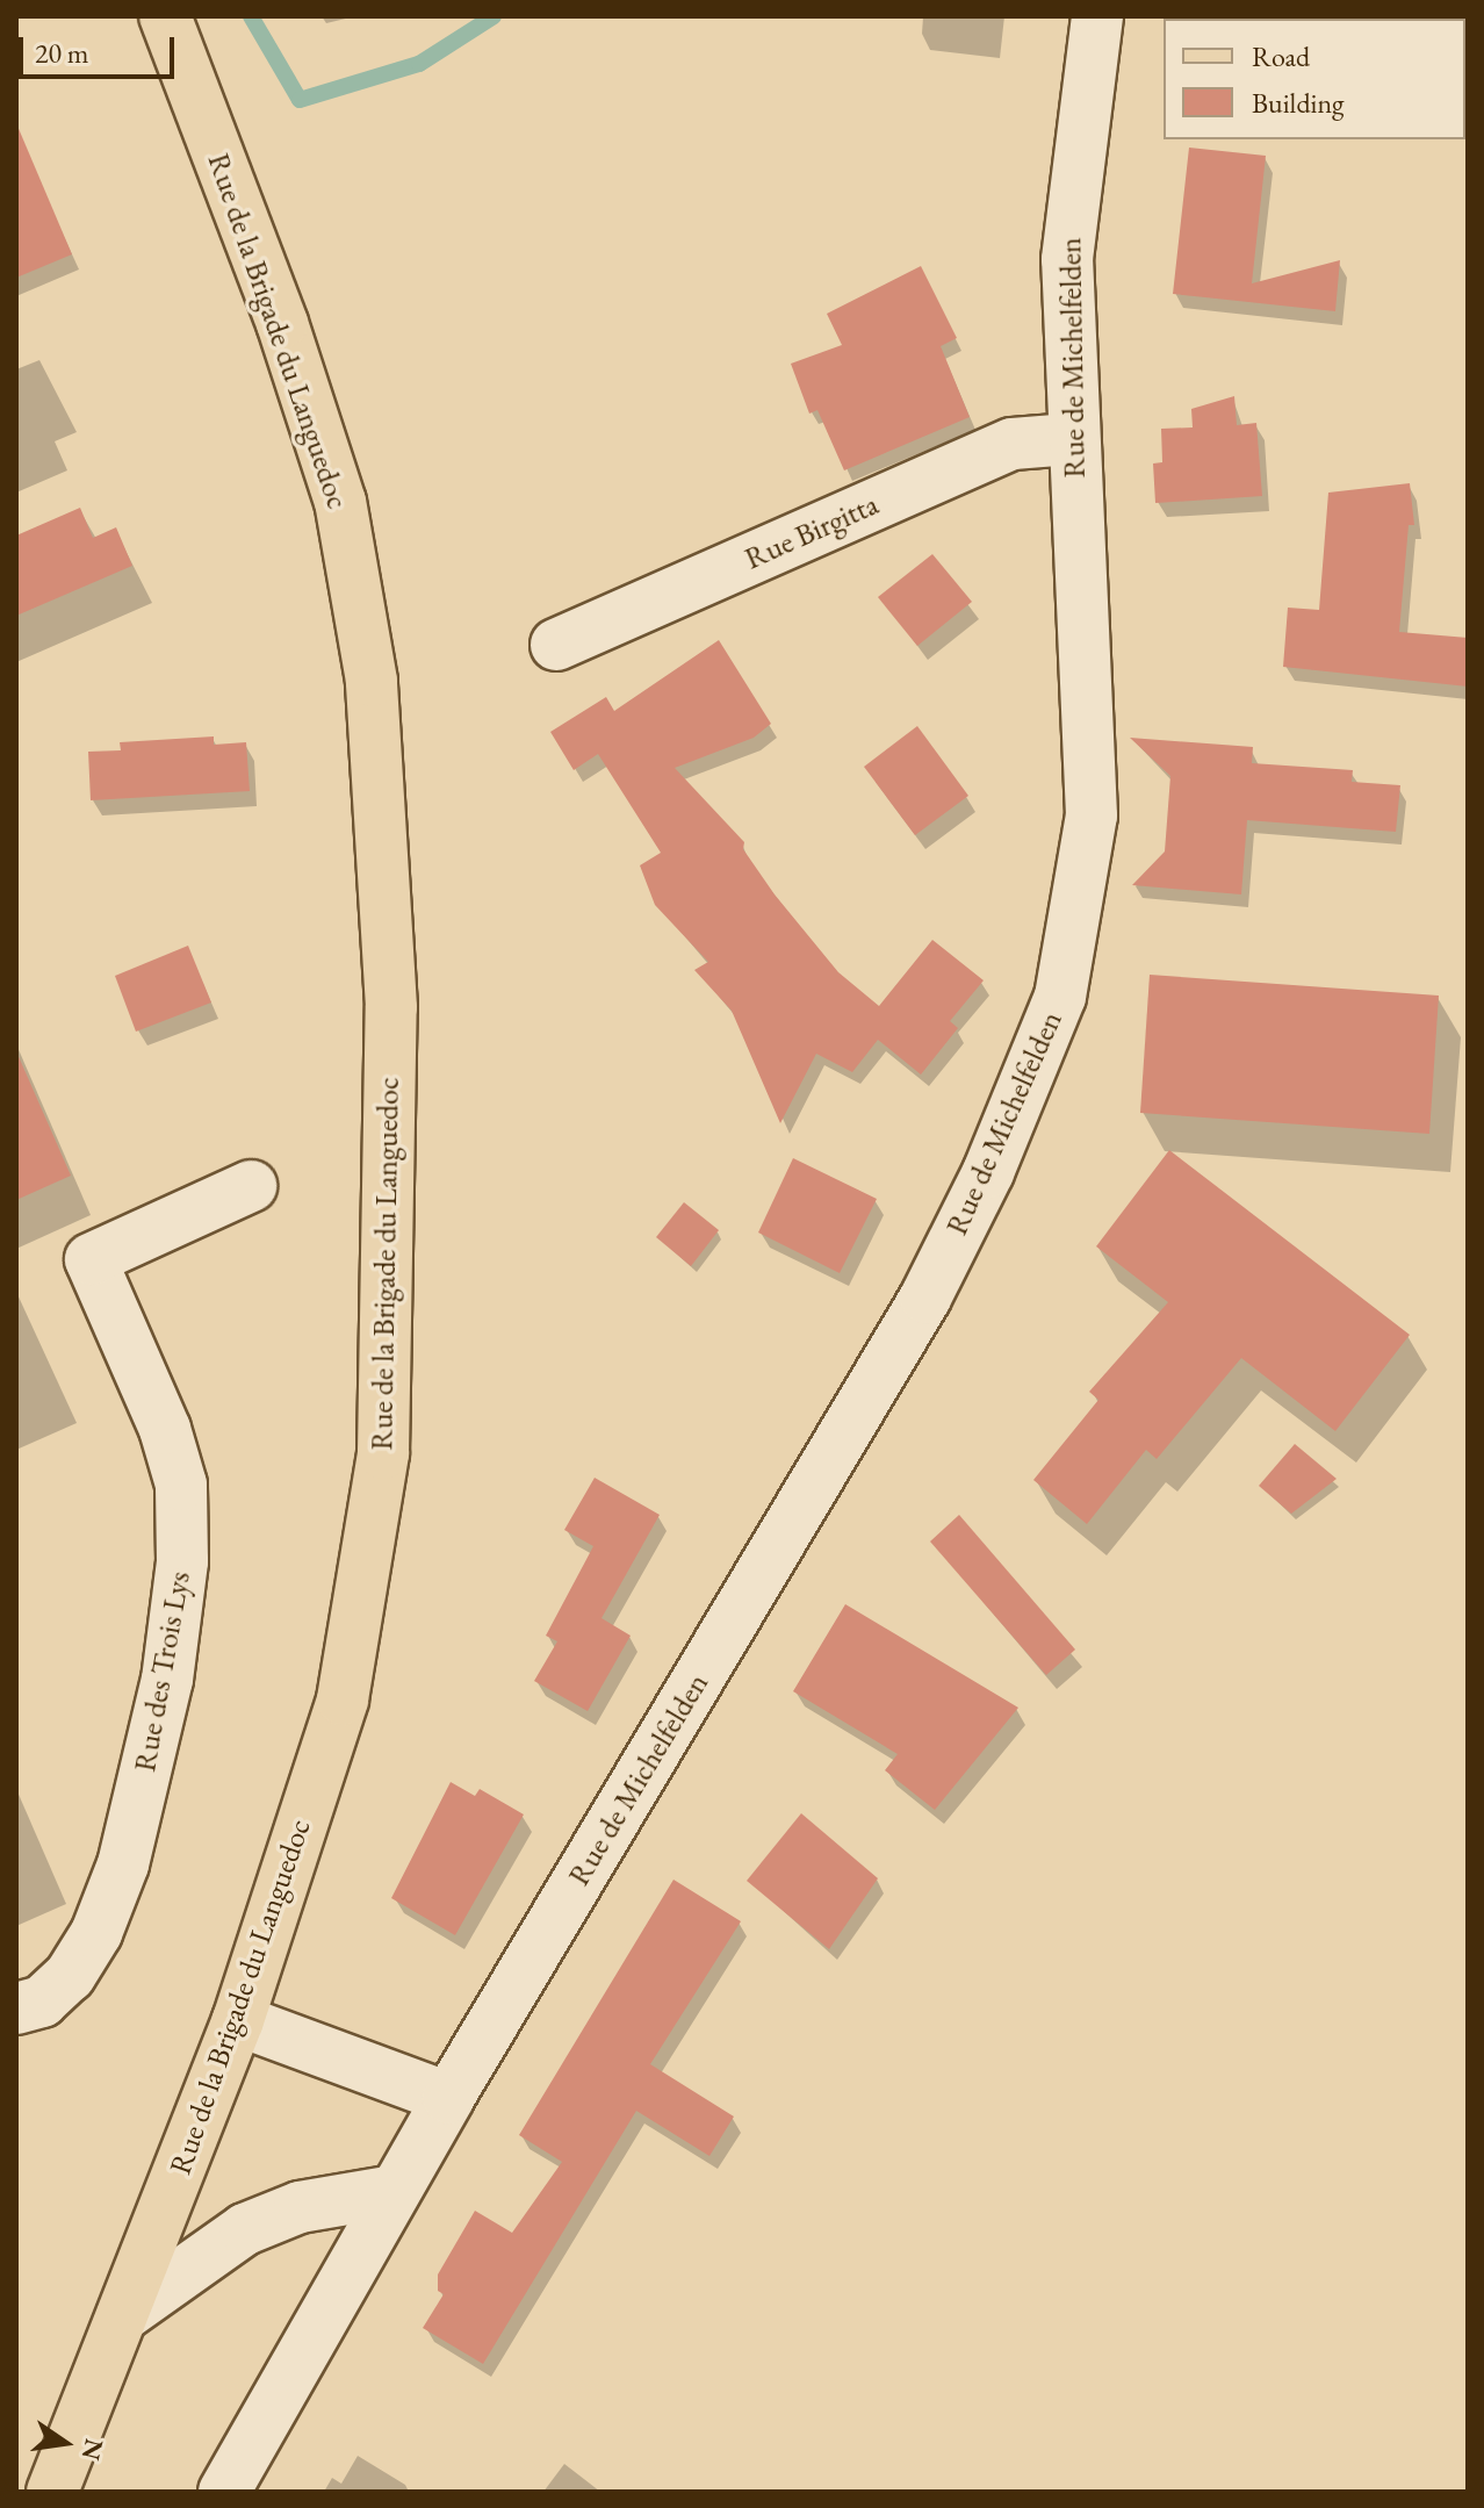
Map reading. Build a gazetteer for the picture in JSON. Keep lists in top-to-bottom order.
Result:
{
  "streets": {
    "main road": ["Rue de la Brigade du Languedoc"],
    "street": ["Rue de Michelfelden", "Rue Birgitta", "Rue des Trois Lys"]
  },
  "crossings": [
    ["Rue de Michelfelden", "Rue Birgitta"]
  ],
  "legend": ["Road", "Building"],
  "scale_bar": "20 m",
  "north": "right"
}
